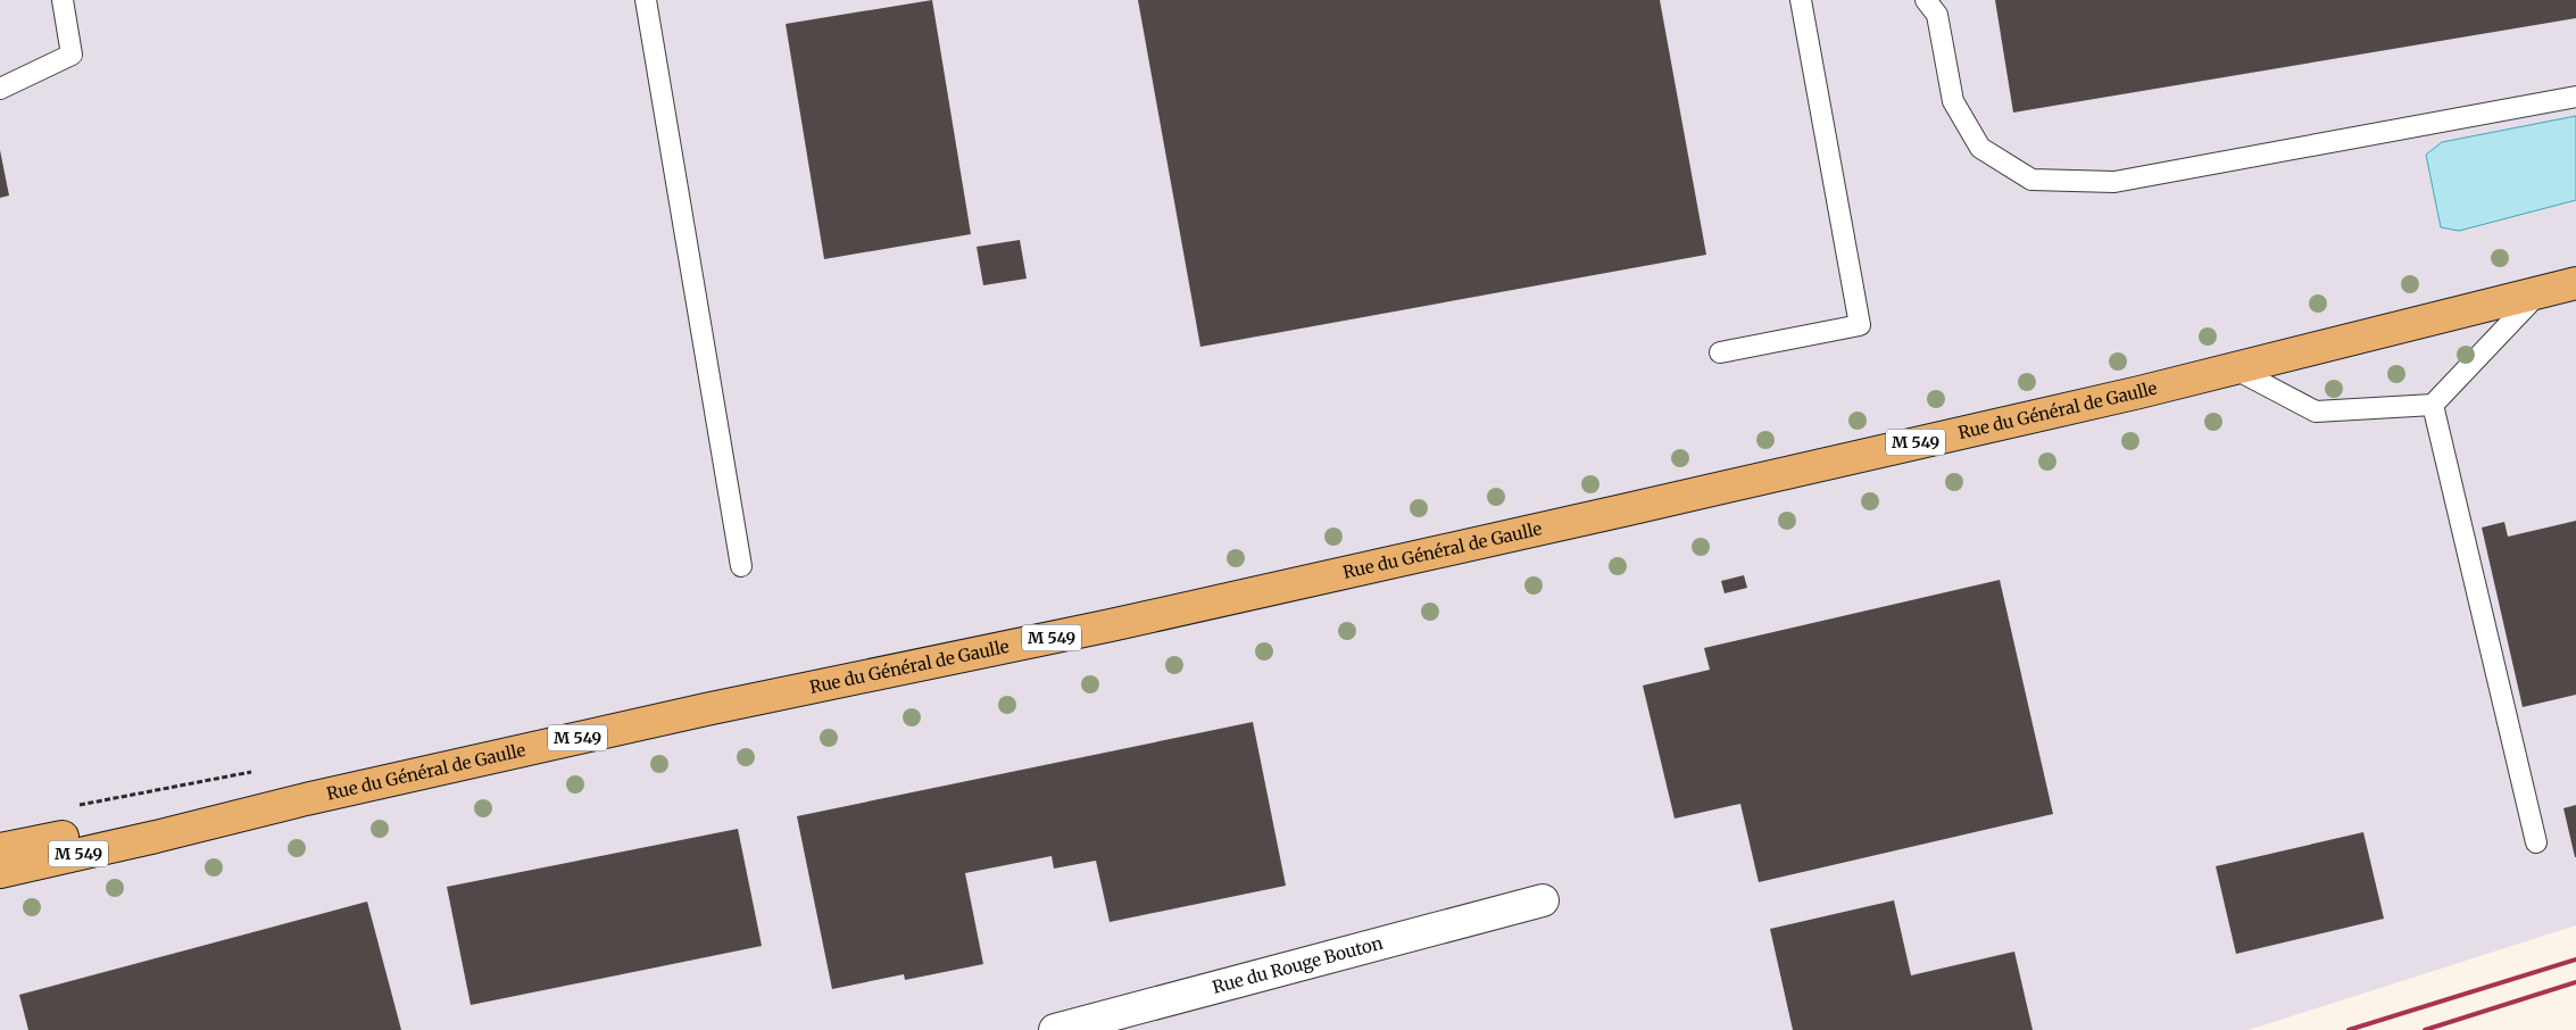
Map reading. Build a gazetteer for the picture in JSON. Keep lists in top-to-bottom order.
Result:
{
  "streets": {
    "main road": ["Rue du Général de Gaulle", "M 549"],
    "street": ["Rue du Rouge Bouton"]
  }
}
